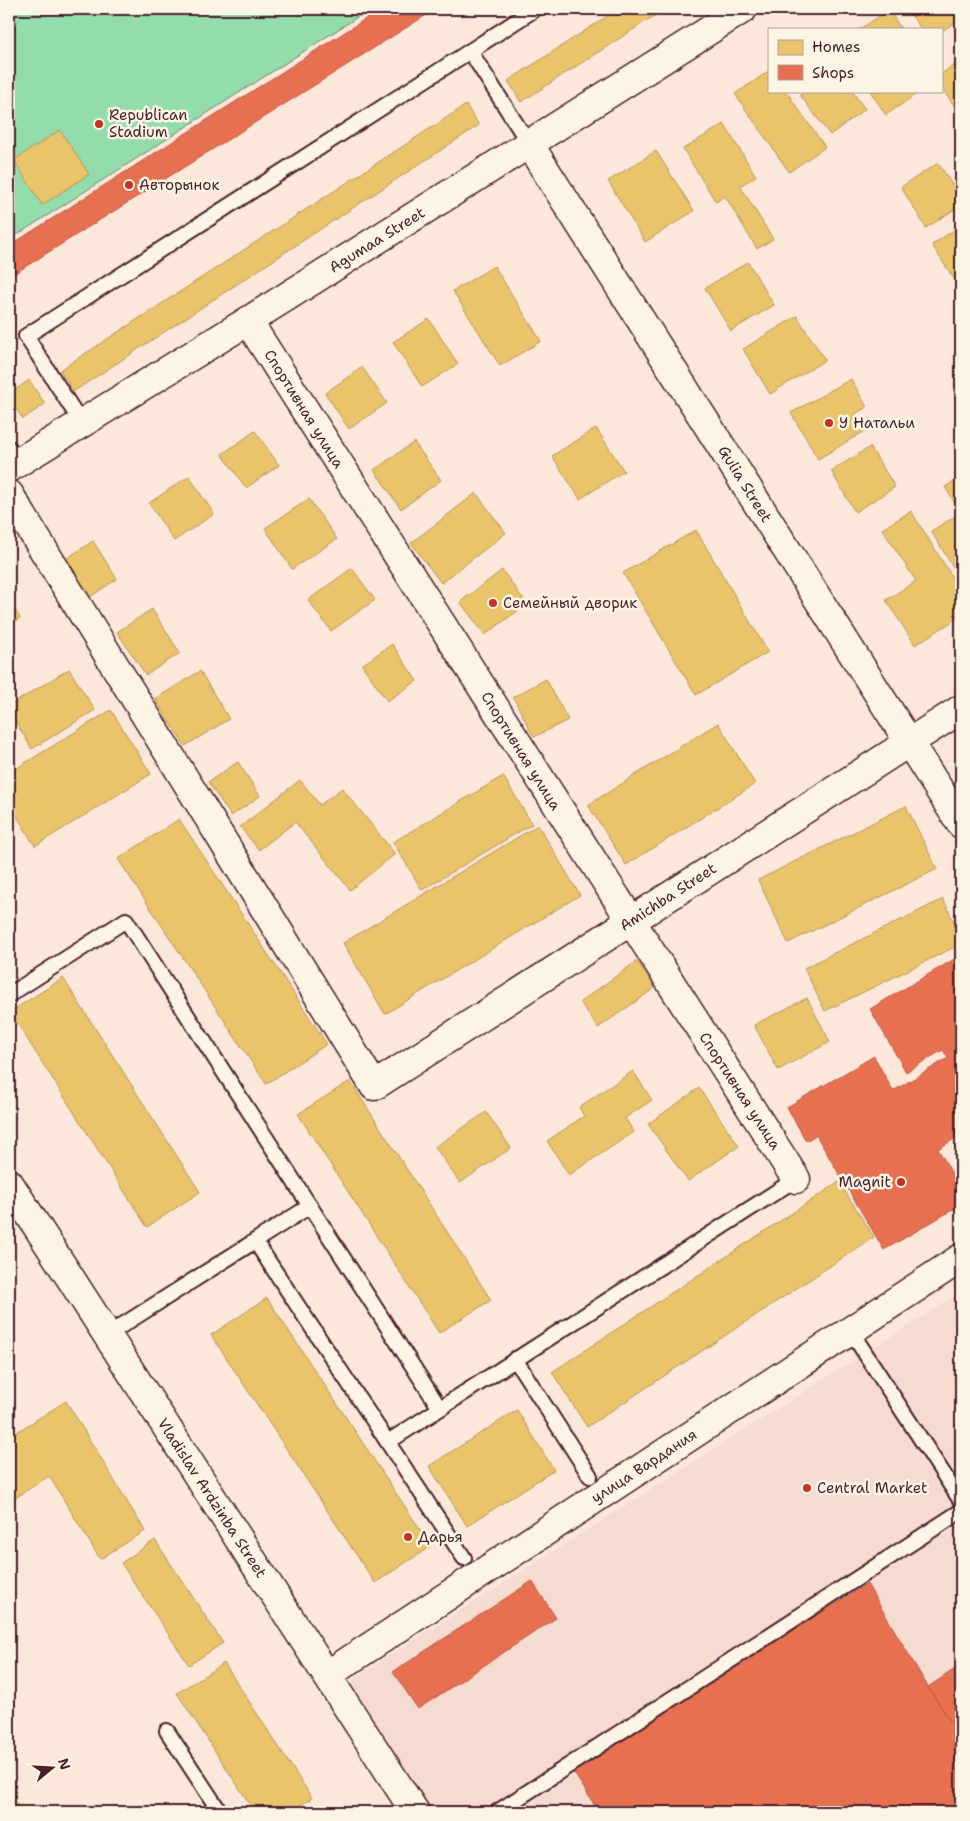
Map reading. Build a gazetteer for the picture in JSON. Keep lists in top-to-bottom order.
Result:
{
  "streets": {
    "street": [
      "Agumaa Street",
      "Спортивная улица",
      "Gulia Street",
      "Amichba Street",
      "улица Вардания",
      "Vladislav Ardzinba Street"
    ]
  },
  "crossings": [
    ["Agumaa Street", "Спортивная улица"],
    ["Agumaa Street", "Gulia Street"],
    ["Спортивная улица", "Amichba Street"],
    ["Gulia Street", "Amichba Street"],
    ["улица Вардания", "Vladislav Ardzinba Street"]
  ],
  "places": [
    "Republican Stadium",
    "Авторынок",
    "У Натальи",
    "Семейный дворик",
    "Magnit",
    "Central Market",
    "Дарья"
  ],
  "legend": ["Homes", "Shops"],
  "north": "right"
}
